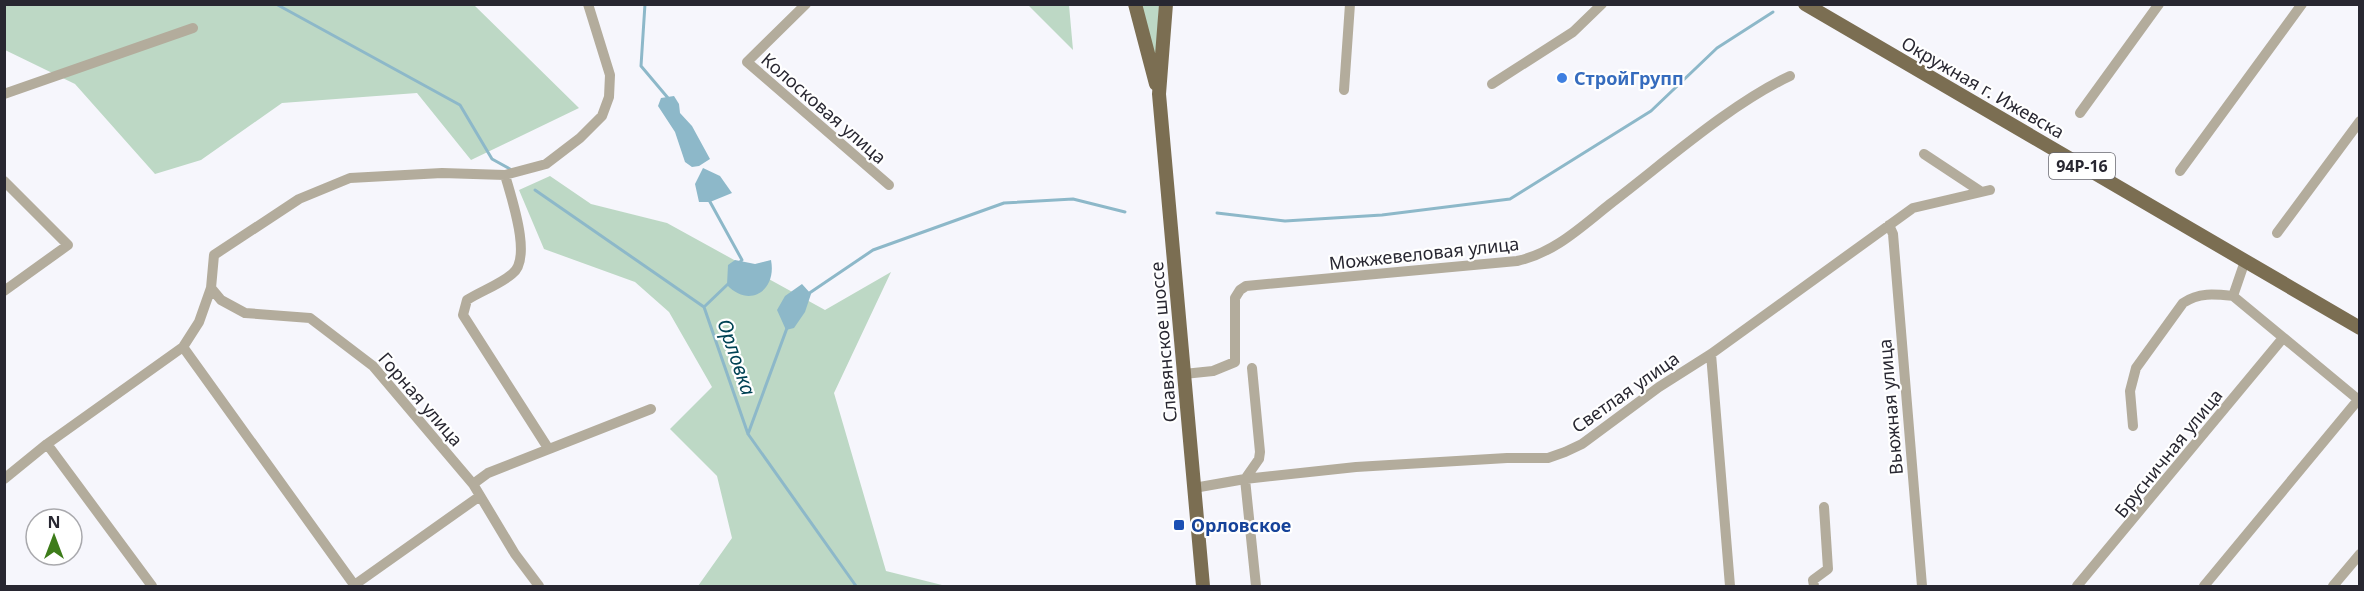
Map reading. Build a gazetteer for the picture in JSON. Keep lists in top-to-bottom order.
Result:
{
  "streets": {
    "main road": ["Окружная г. Ижевска", "94Р-16", "Славянское шоссе"],
    "street": [
      "Колосковая улица",
      "Можжевеловая улица",
      "Светлая улица",
      "Горная улица",
      "Вьюжная улица",
      "Брусничная улица"
    ]
  },
  "crossings": [
    ["Можжевеловая улица", "Славянское шоссе"],
    ["Славянское шоссе", "Светлая улица"],
    ["Светлая улица", "Вьюжная улица"]
  ],
  "water": ["Орловка"],
  "places": {
    "other": ["СтройГрупп"],
    "transit": ["Орловское"]
  },
  "north": "top"
}
